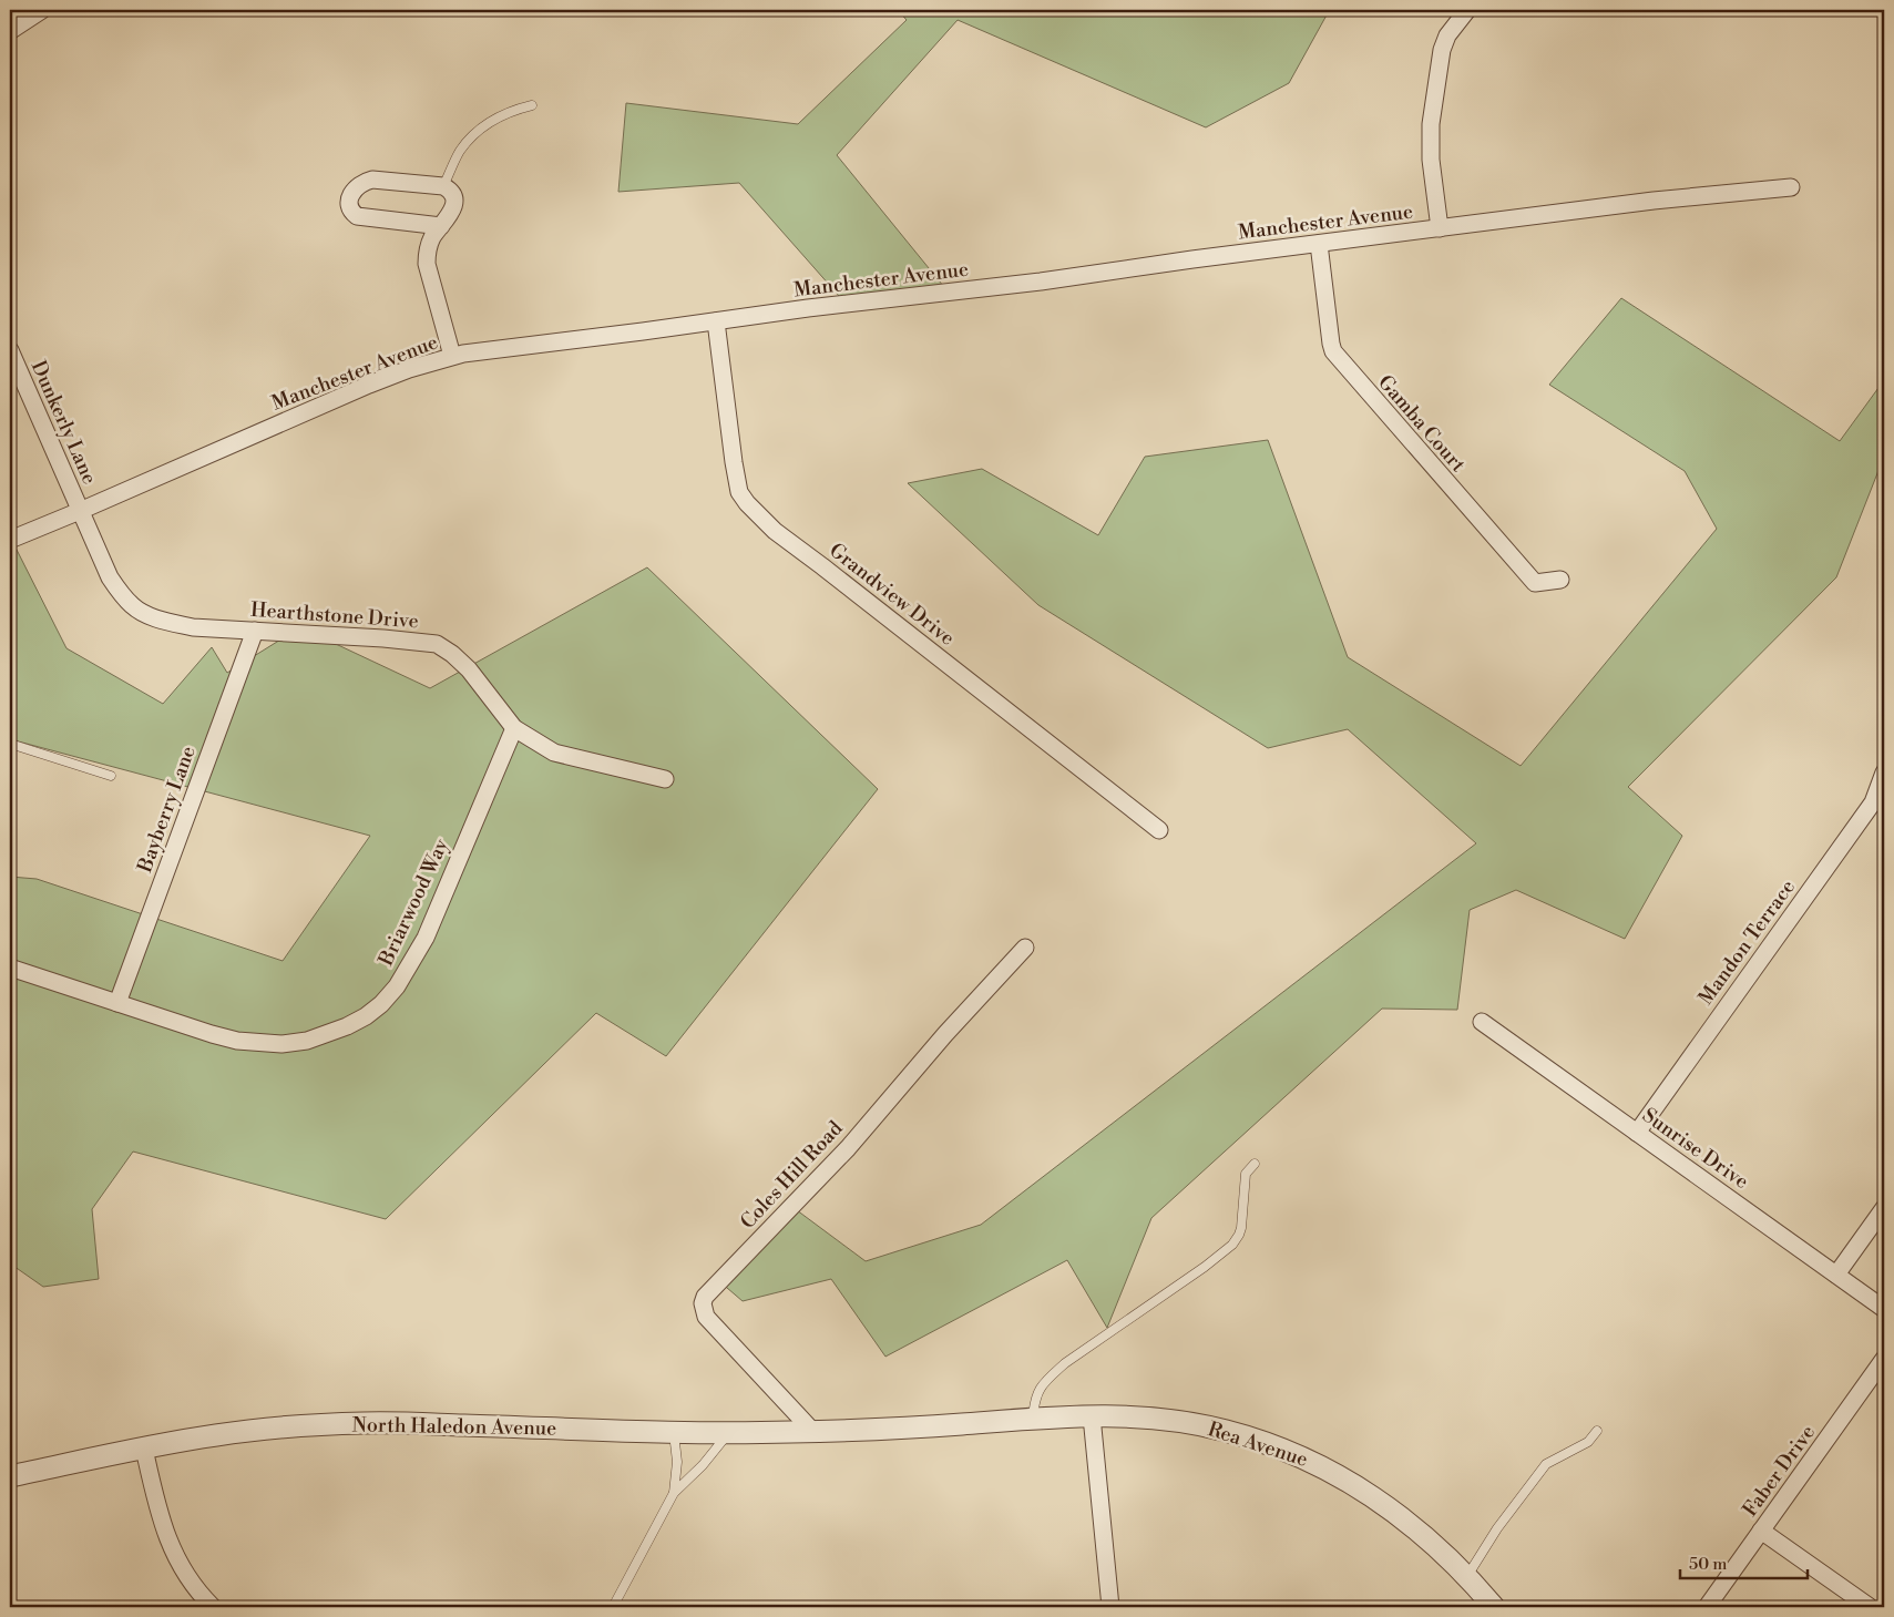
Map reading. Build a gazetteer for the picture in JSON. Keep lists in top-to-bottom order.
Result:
{
  "streets": {
    "street": [
      "Manchester Avenue",
      "Dunkerly Lane",
      "Gamba Court",
      "Grandview Drive",
      "Hearthstone Drive",
      "Bayberry Lane",
      "Briarwood Way",
      "Mandon Terrace",
      "Sunrise Drive",
      "Coles Hill Road",
      "North Haledon Avenue",
      "Rea Avenue",
      "Faber Drive"
    ]
  },
  "crossings": [
    ["Manchester Avenue", "Dunkerly Lane"],
    ["Manchester Avenue", "Gamba Court"],
    ["Manchester Avenue", "Grandview Drive"],
    ["Manchester Avenue", "Hearthstone Drive"],
    ["Dunkerly Lane", "Hearthstone Drive"],
    ["Hearthstone Drive", "Bayberry Lane"],
    ["Hearthstone Drive", "Briarwood Way"],
    ["Bayberry Lane", "Briarwood Way"],
    ["Mandon Terrace", "Sunrise Drive"],
    ["Coles Hill Road", "North Haledon Avenue"],
    ["North Haledon Avenue", "Rea Avenue"]
  ],
  "scale_bar": "50 m"
}
